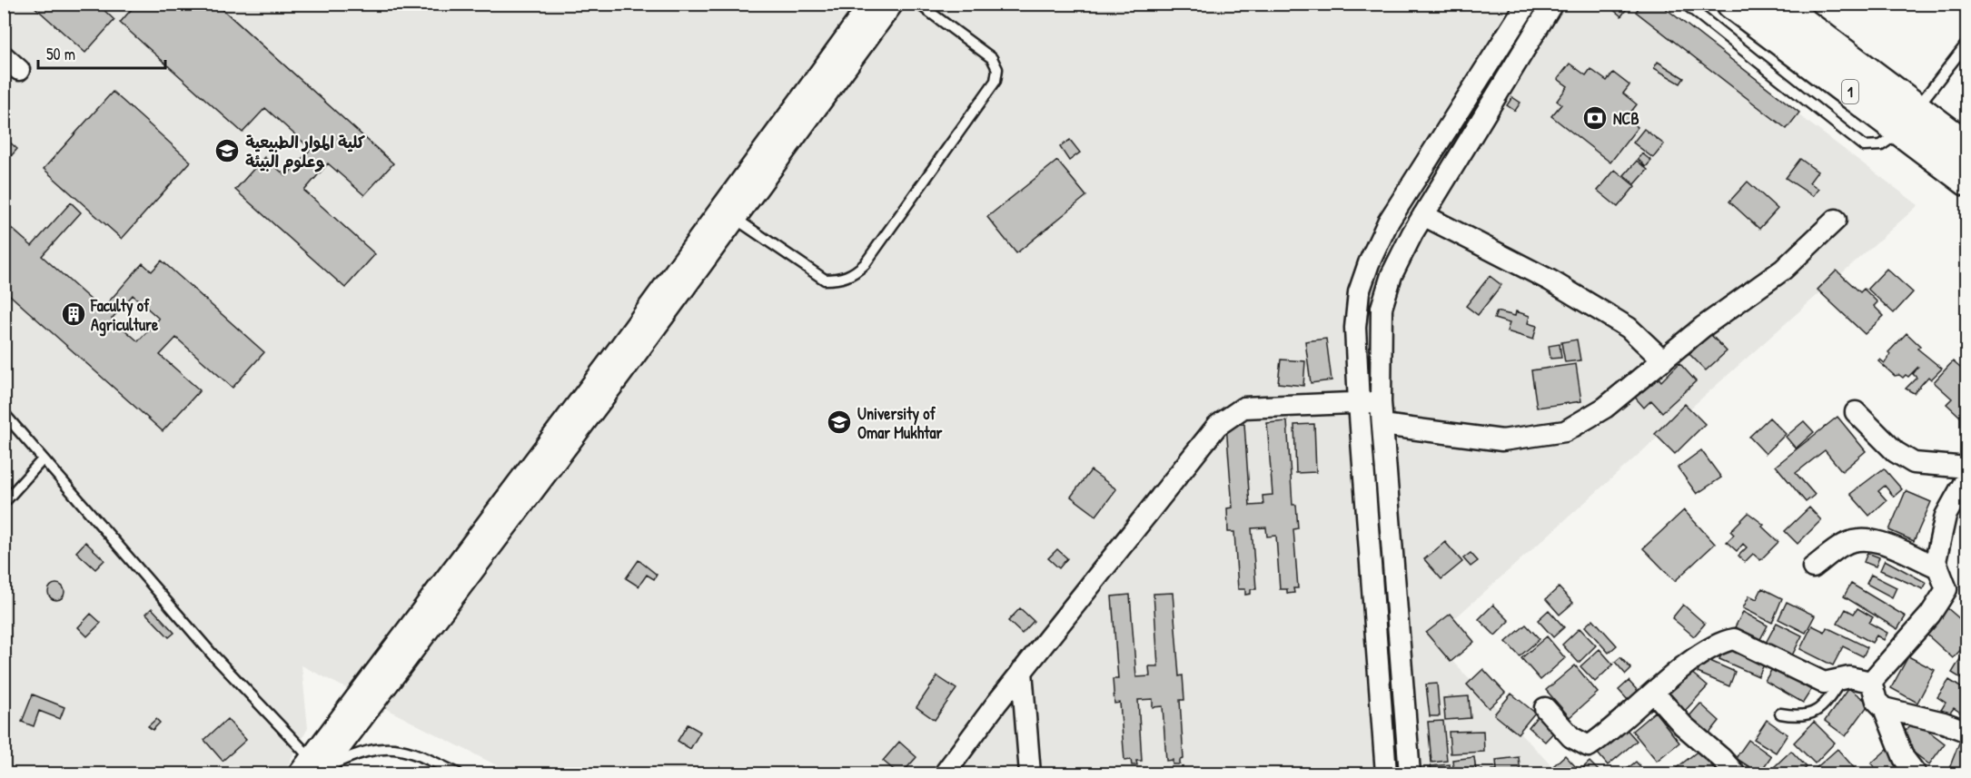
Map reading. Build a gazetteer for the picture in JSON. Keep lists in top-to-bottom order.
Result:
{
  "streets": {
    "highway": ["1"]
  },
  "places": {
    "bank": ["NCB"],
    "school or university": ["كلية الموار الطبيعية وعلوم البيئة", "University of Omar Mukhtar"],
    "building": ["Faculty of Agriculture"]
  },
  "scale_bar": "50 m"
}
